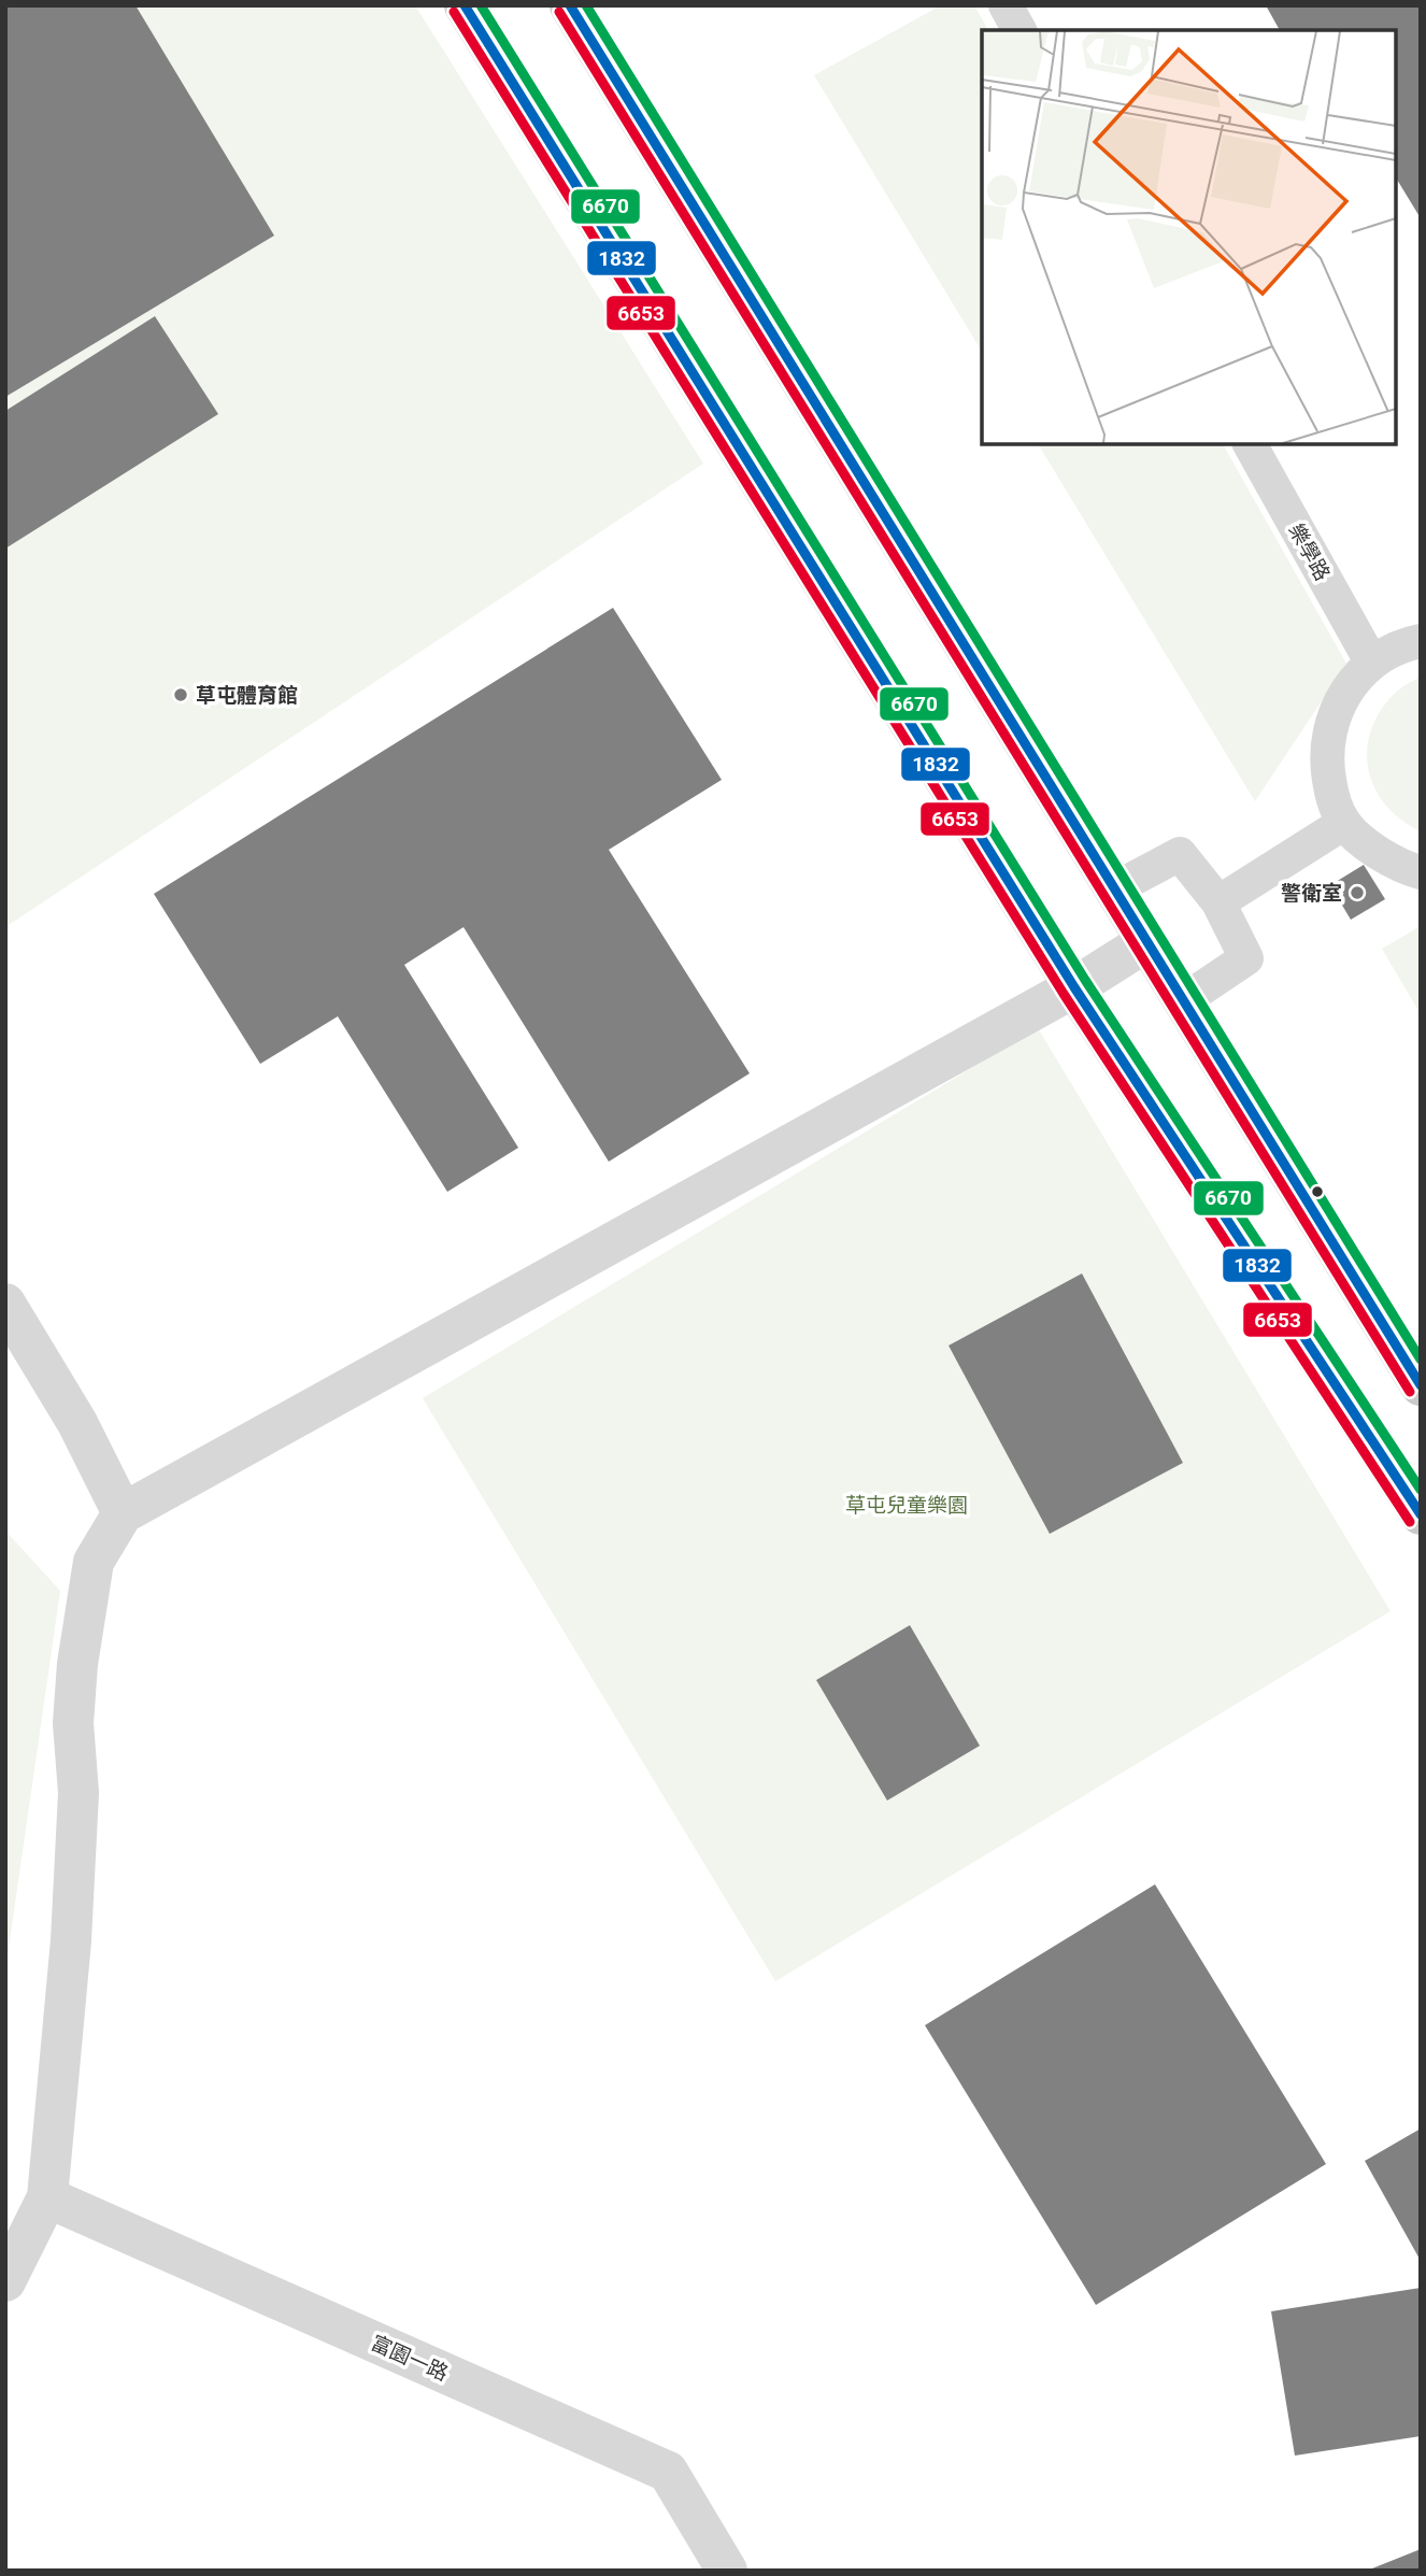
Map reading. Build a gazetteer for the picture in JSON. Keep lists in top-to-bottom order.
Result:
{
  "streets": {
    "street": ["富園一路"],
    "lane": ["樂學路"]
  },
  "parks": ["草屯兒童樂園"],
  "places": ["草屯體育館", "警衛室"],
  "lines": ["transit line 1832", "transit line 6670", "transit line 6653"]
}
